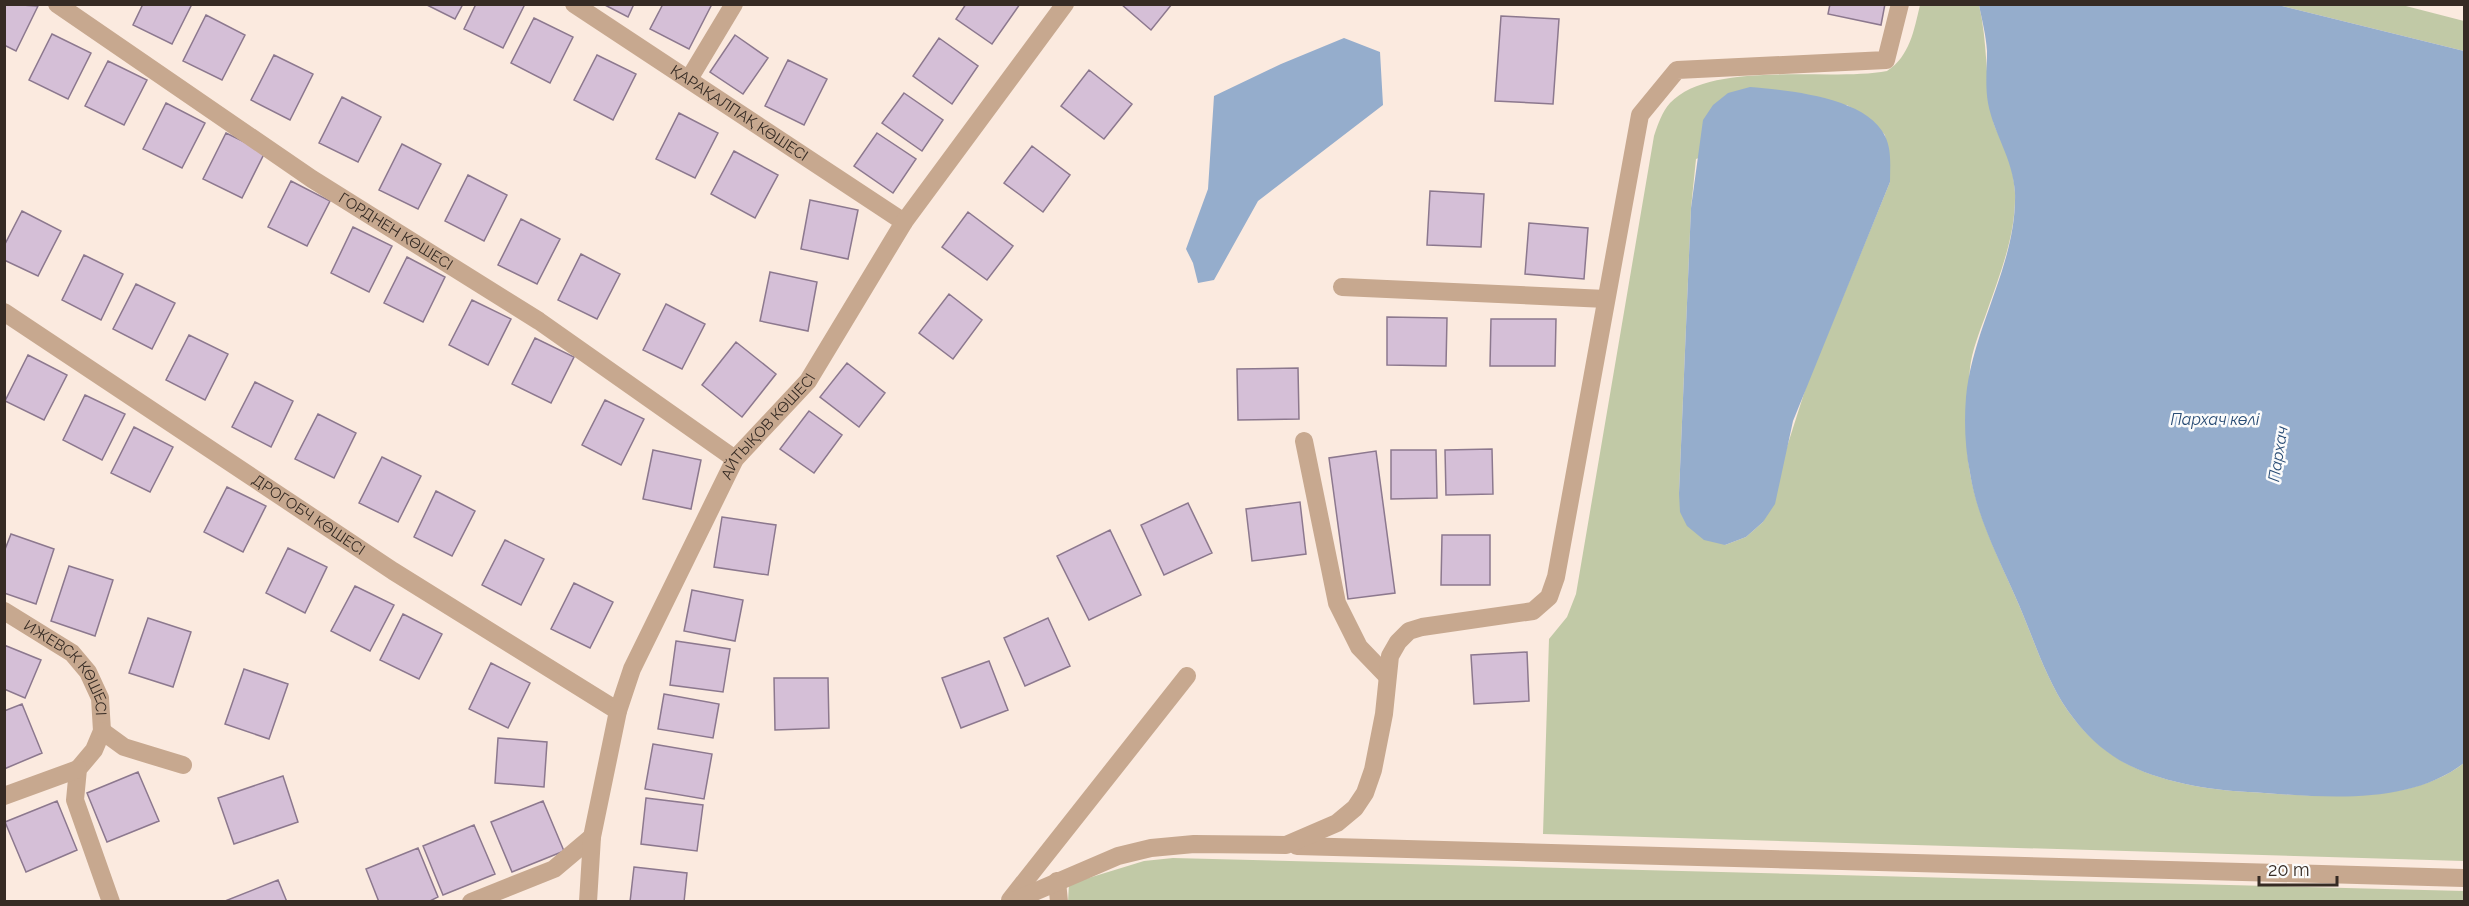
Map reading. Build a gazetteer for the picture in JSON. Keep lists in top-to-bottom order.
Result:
{
  "streets": {
    "street": [
      "ҚАРАҚАЛПАҚ КӨШЕСІ",
      "ГОРДНЕН КӨШЕСІ",
      "АЙТЫҚОВ КӨШЕСІ",
      "ДРОГОБЧ КӨШЕСІ",
      "ИЖЕВСК КӨШЕСІ"
    ]
  },
  "crossings": [
    ["ҚАРАҚАЛПАҚ КӨШЕСІ", "АЙТЫҚОВ КӨШЕСІ"],
    ["ГОРДНЕН КӨШЕСІ", "АЙТЫҚОВ КӨШЕСІ"],
    ["АЙТЫҚОВ КӨШЕСІ", "ДРОГОБЧ КӨШЕСІ"]
  ],
  "water": ["Пархач көлі", "Пархач"],
  "scale_bar": "20 m"
}
